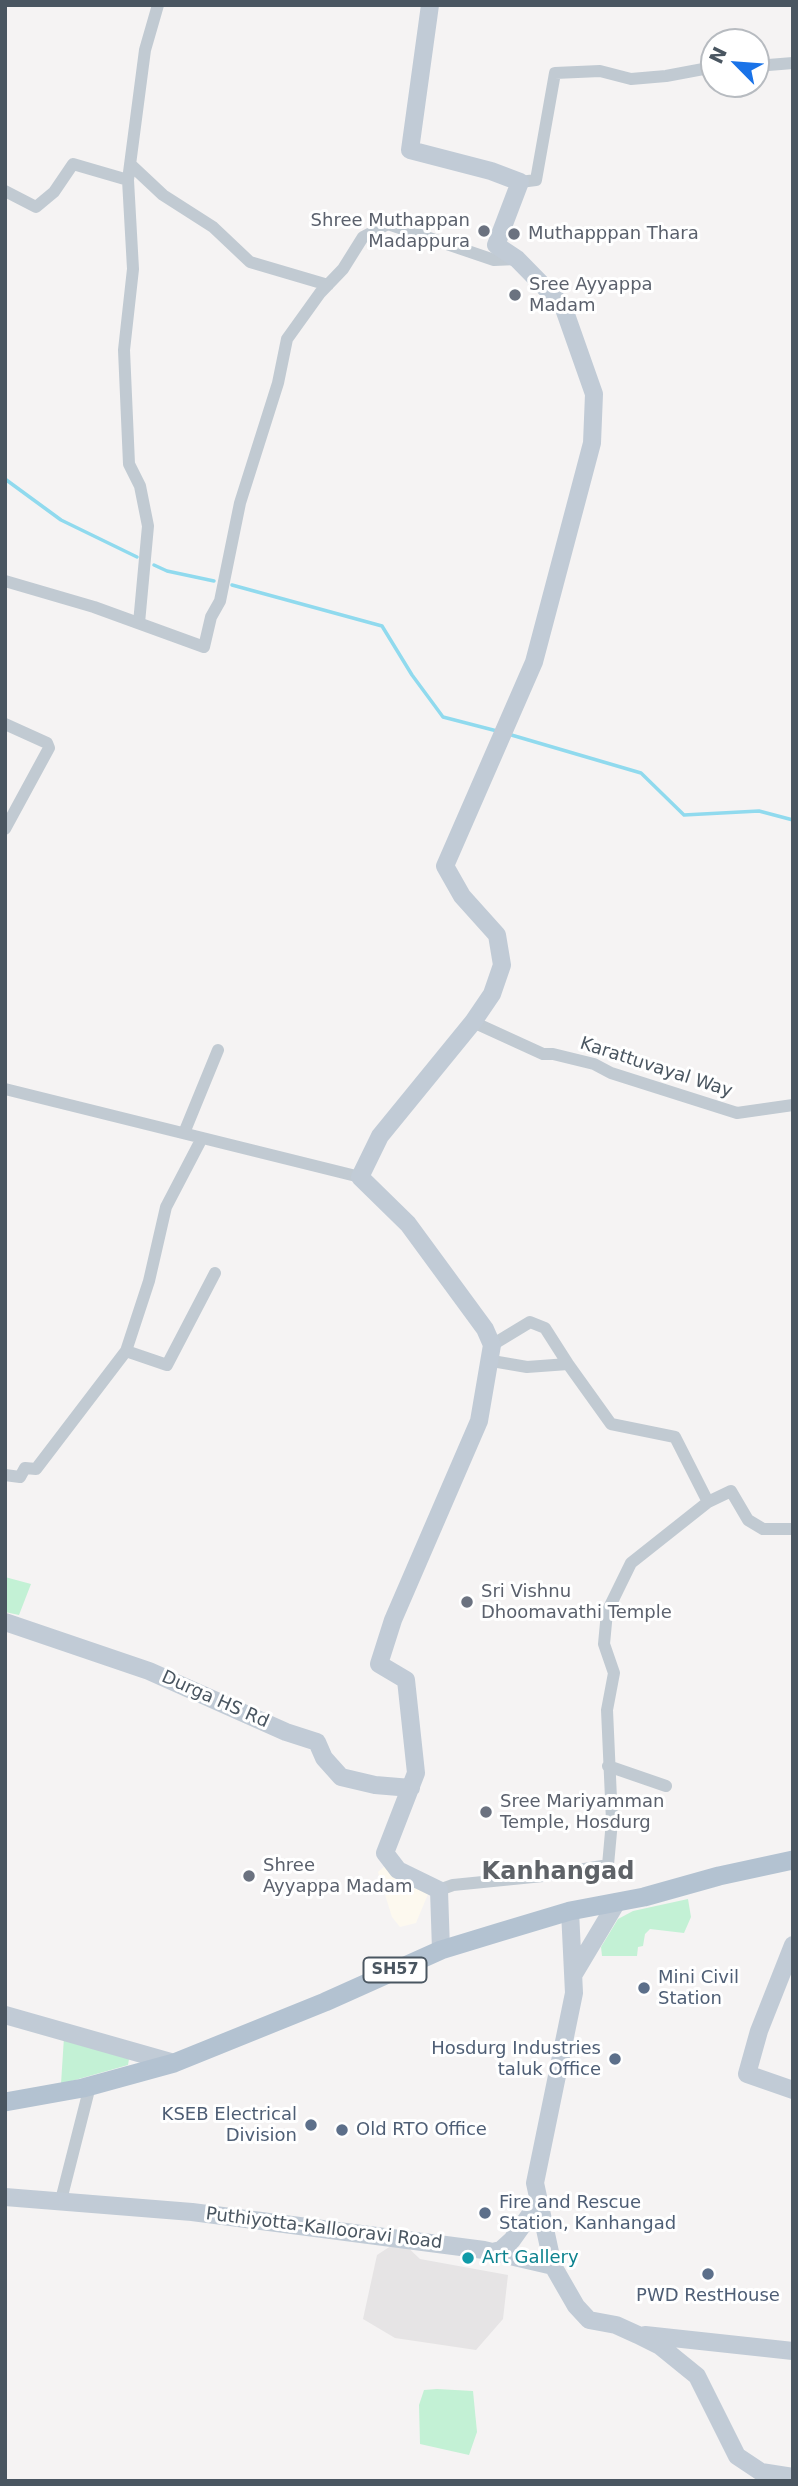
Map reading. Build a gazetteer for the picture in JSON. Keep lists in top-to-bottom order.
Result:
{
  "streets": {
    "main road": ["SH57"],
    "street": ["Karattuvayal Way", "Durga HS Rd", "Puthiyotta-Kallooravi Road"]
  },
  "districts": ["Kanhangad"],
  "places": [
    "Shree Muthappan Madappura",
    "Muthapppan Thara",
    "Sree Ayyappa Madam",
    "Sri Vishnu Dhoomavathi Temple",
    "Sree Mariyamman Temple, Hosdurg",
    "Shree Ayyappa Madam",
    "Mini Civil Station",
    "Hosdurg Industries taluk Office",
    "KSEB Electrical Division",
    "Old RTO Office",
    "Fire and Rescue Station, Kanhangad",
    "Art Gallery",
    "PWD RestHouse"
  ],
  "north": "top left"
}
